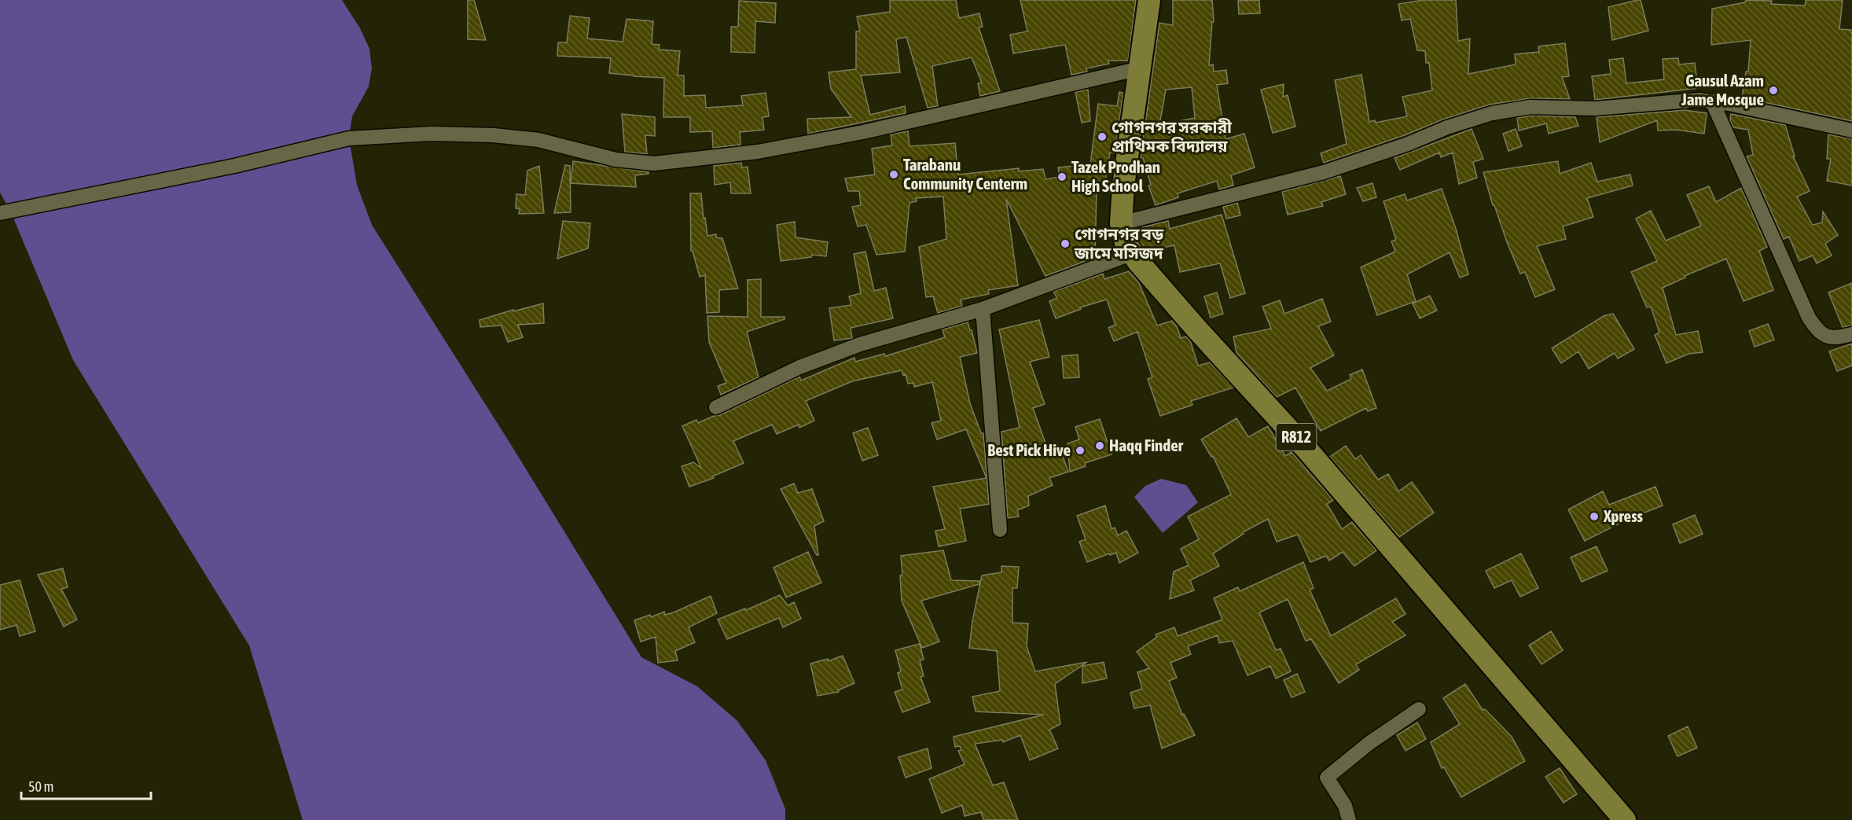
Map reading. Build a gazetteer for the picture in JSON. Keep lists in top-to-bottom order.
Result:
{
  "streets": {
    "main road": ["R812"]
  },
  "places": [
    "Gausul Azam Jame Mosque",
    "গোগনগর সরকারী প্রাথিমক বিদ্যালয়",
    "Tarabanu Community Centerm",
    "Tazek Prodhan High School",
    "গোগনগর বড় জামে মসিজদ",
    "Haqq Finder",
    "Best Pick Hive",
    "Xpress"
  ],
  "scale_bar": "50 m"
}
